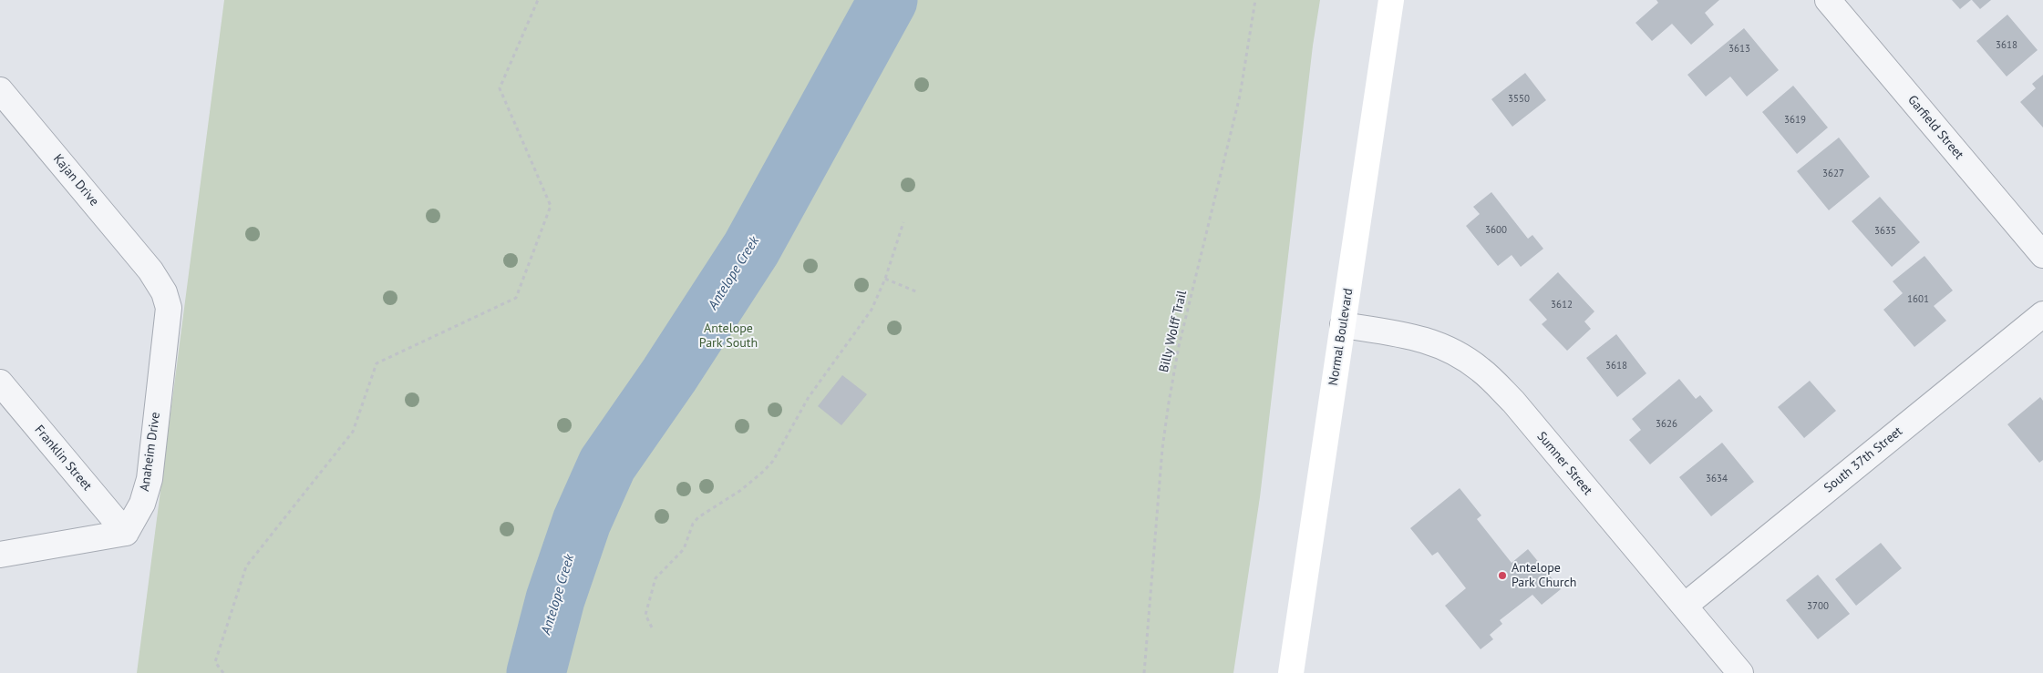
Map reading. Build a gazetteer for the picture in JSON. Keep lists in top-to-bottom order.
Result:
{
  "streets": {
    "main road": ["Normal Boulevard"],
    "street": [
      "Garfield Street",
      "Kajan Drive",
      "Anaheim Drive",
      "Franklin Street",
      "South 37th Street",
      "Sumner Street"
    ],
    "path": ["Billy Wolff Trail"]
  },
  "crossings": [
    ["Kajan Drive", "Anaheim Drive"],
    ["Normal Boulevard", "Sumner Street"],
    ["Anaheim Drive", "Franklin Street"],
    ["South 37th Street", "Sumner Street"]
  ],
  "water": ["Antelope Creek"],
  "parks": ["Antelope Park South"],
  "places": ["Antelope Park Church"],
  "house_numbers": [
    "3618",
    "3613",
    "3550",
    "3619",
    "3627",
    "3600",
    "3635",
    "1601",
    "3612",
    "3618",
    "3626",
    "3634",
    "3700"
  ]
}
